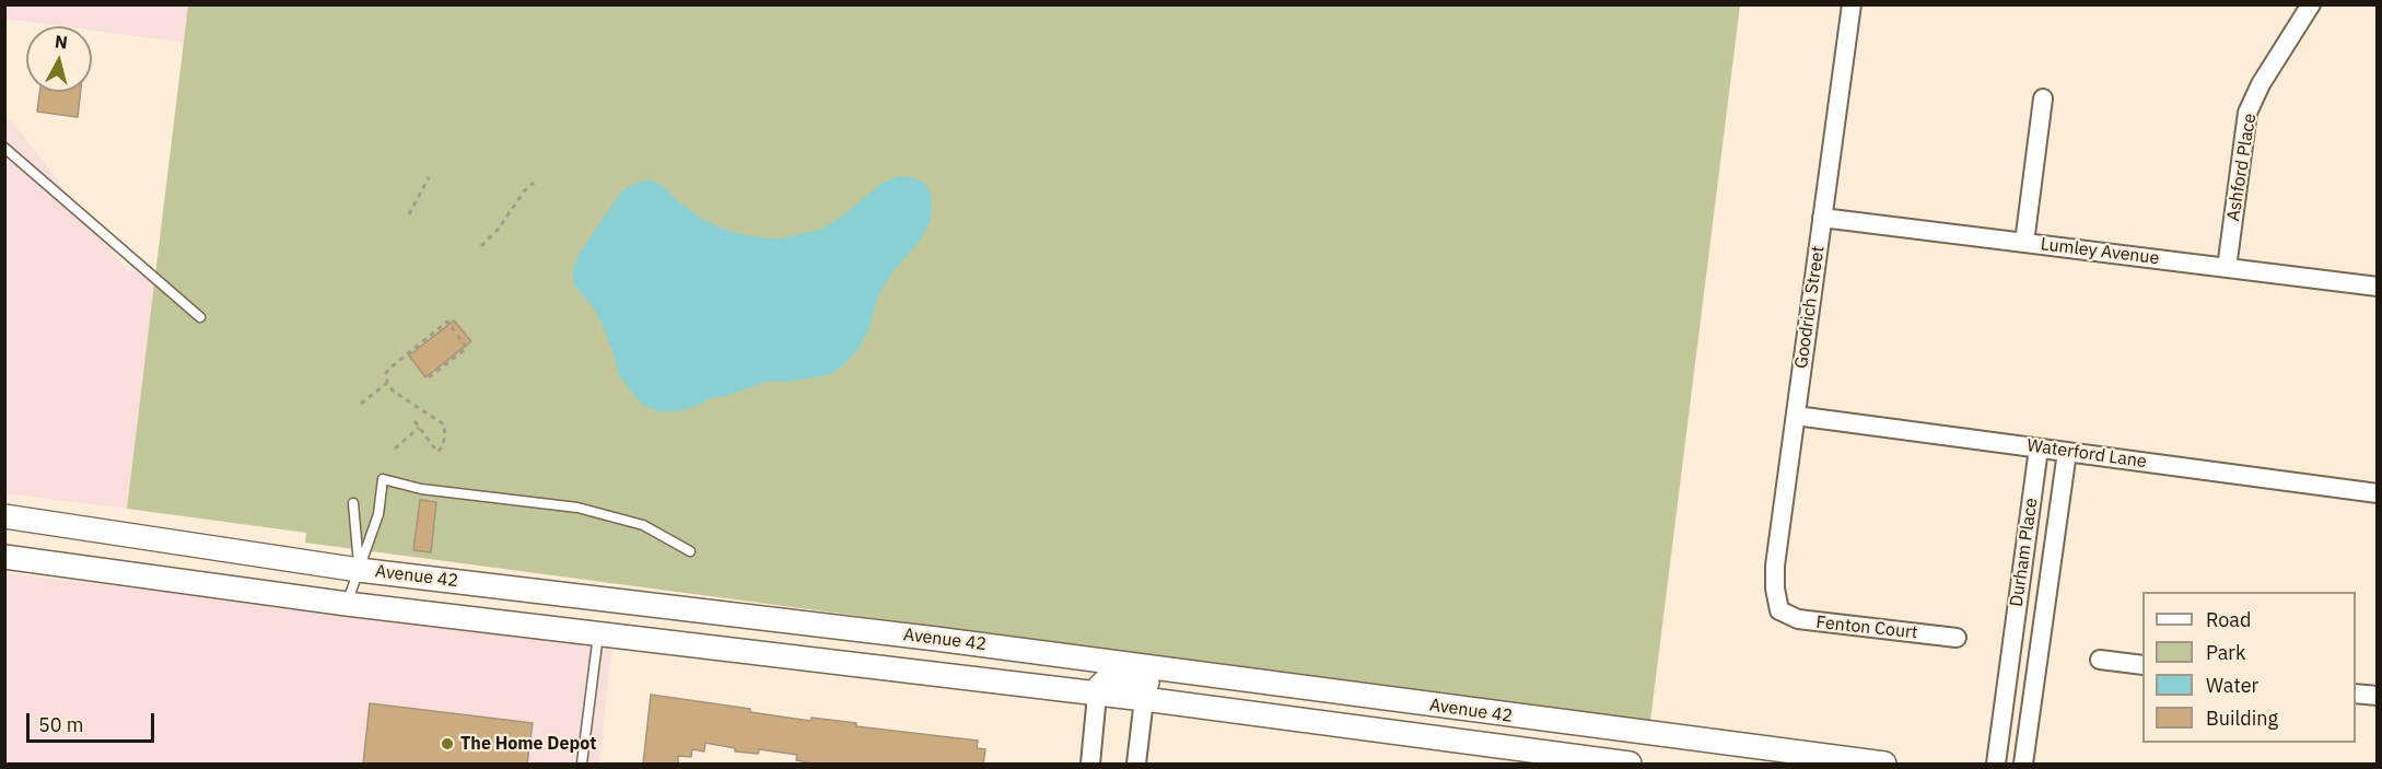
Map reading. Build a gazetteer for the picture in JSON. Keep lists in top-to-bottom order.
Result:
{
  "streets": {
    "street": [
      "Ashford Place",
      "Lumley Avenue",
      "Goodrich Street",
      "Waterford Lane",
      "Durham Place",
      "Avenue 42",
      "Fenton Court"
    ]
  },
  "crossings": [
    ["Ashford Place", "Lumley Avenue"],
    ["Lumley Avenue", "Goodrich Street"],
    ["Goodrich Street", "Waterford Lane"],
    ["Goodrich Street", "Fenton Court"],
    ["Waterford Lane", "Durham Place"]
  ],
  "places": ["The Home Depot"],
  "legend": [
    "Road",
    "Park",
    "Water",
    "Building"
  ],
  "scale_bar": "50 m",
  "north": "top"
}
